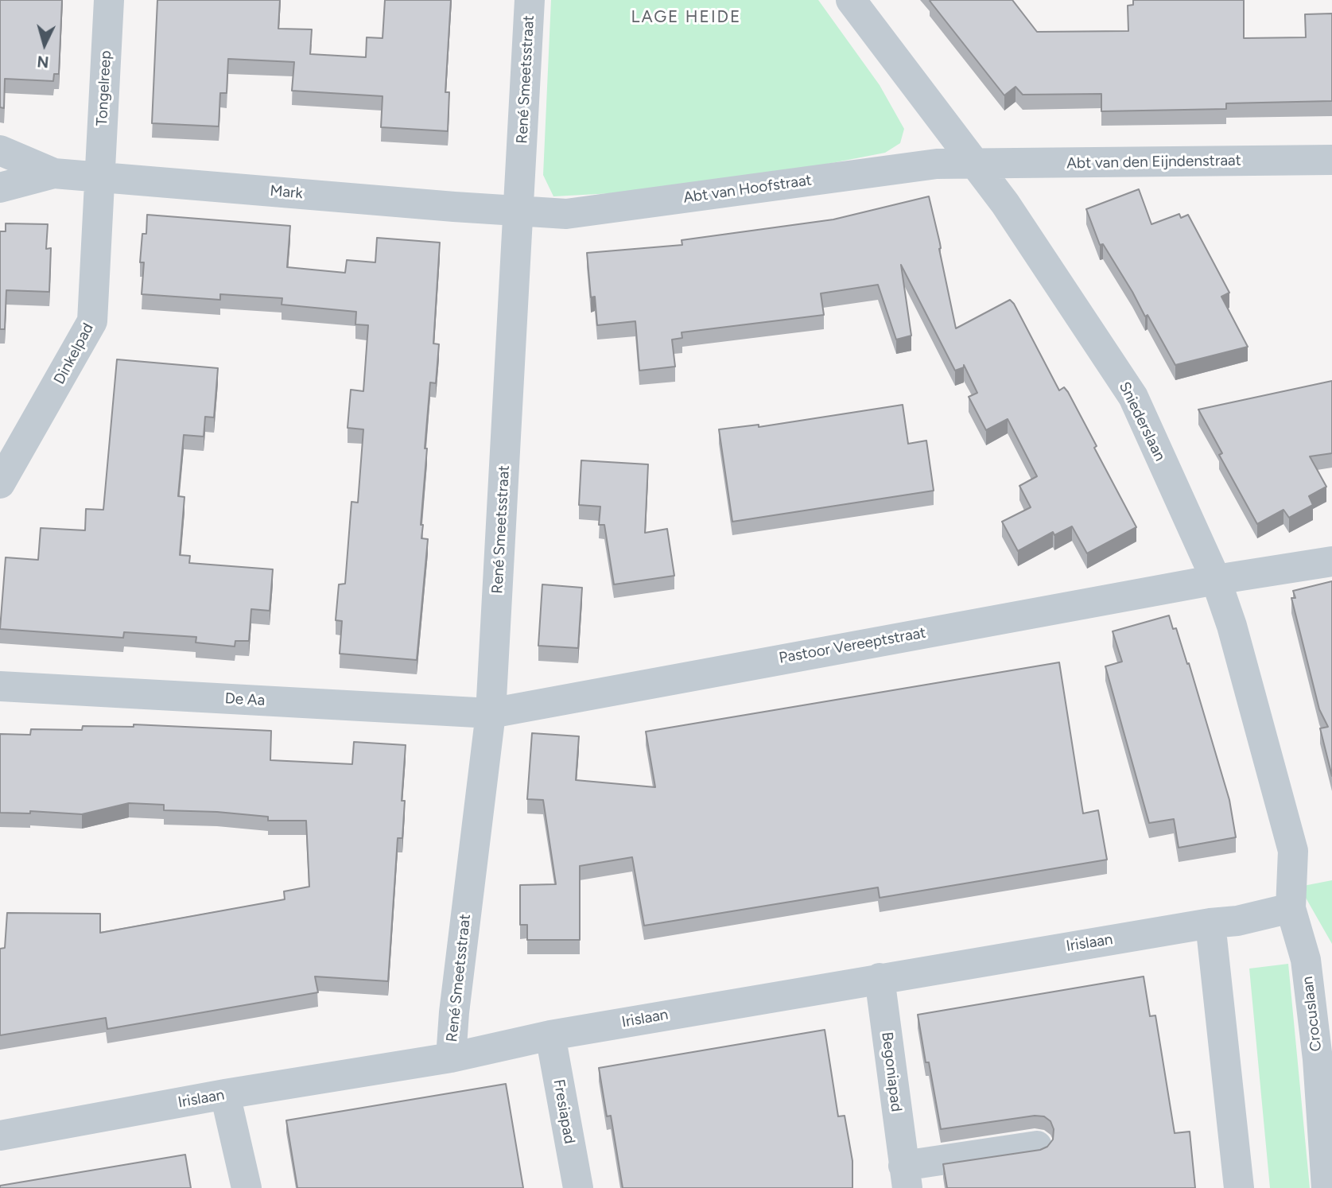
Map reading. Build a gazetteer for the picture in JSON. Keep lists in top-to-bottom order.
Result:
{
  "streets": {
    "street": [
      "René Smeetsstraat",
      "Tongelreep",
      "Abt van den Eijndenstraat",
      "Abt van Hoofstraat",
      "Mark",
      "Dinkelpad",
      "Sniederslaan",
      "Pastoor Vereeptstraat",
      "De Aa",
      "Irislaan",
      "Crocuslaan",
      "Begoniapad",
      "Fresiapad"
    ]
  },
  "crossings": [
    ["René Smeetsstraat", "Abt van Hoofstraat"],
    ["René Smeetsstraat", "Mark"],
    ["René Smeetsstraat", "Pastoor Vereeptstraat"],
    ["René Smeetsstraat", "De Aa"],
    ["René Smeetsstraat", "Irislaan"],
    ["Tongelreep", "Mark"],
    ["Tongelreep", "Dinkelpad"],
    ["Abt van den Eijndenstraat", "Abt van Hoofstraat"],
    ["Abt van den Eijndenstraat", "Sniederslaan"],
    ["Abt van Hoofstraat", "Mark"],
    ["Abt van Hoofstraat", "Sniederslaan"],
    ["Mark", "Dinkelpad"],
    ["Sniederslaan", "Pastoor Vereeptstraat"],
    ["Sniederslaan", "Irislaan"],
    ["Sniederslaan", "Crocuslaan"],
    ["Pastoor Vereeptstraat", "De Aa"],
    ["Irislaan", "Crocuslaan"],
    ["Irislaan", "Begoniapad"],
    ["Irislaan", "Fresiapad"]
  ],
  "districts": ["LAGE HEIDE"],
  "north": "bottom"
}
